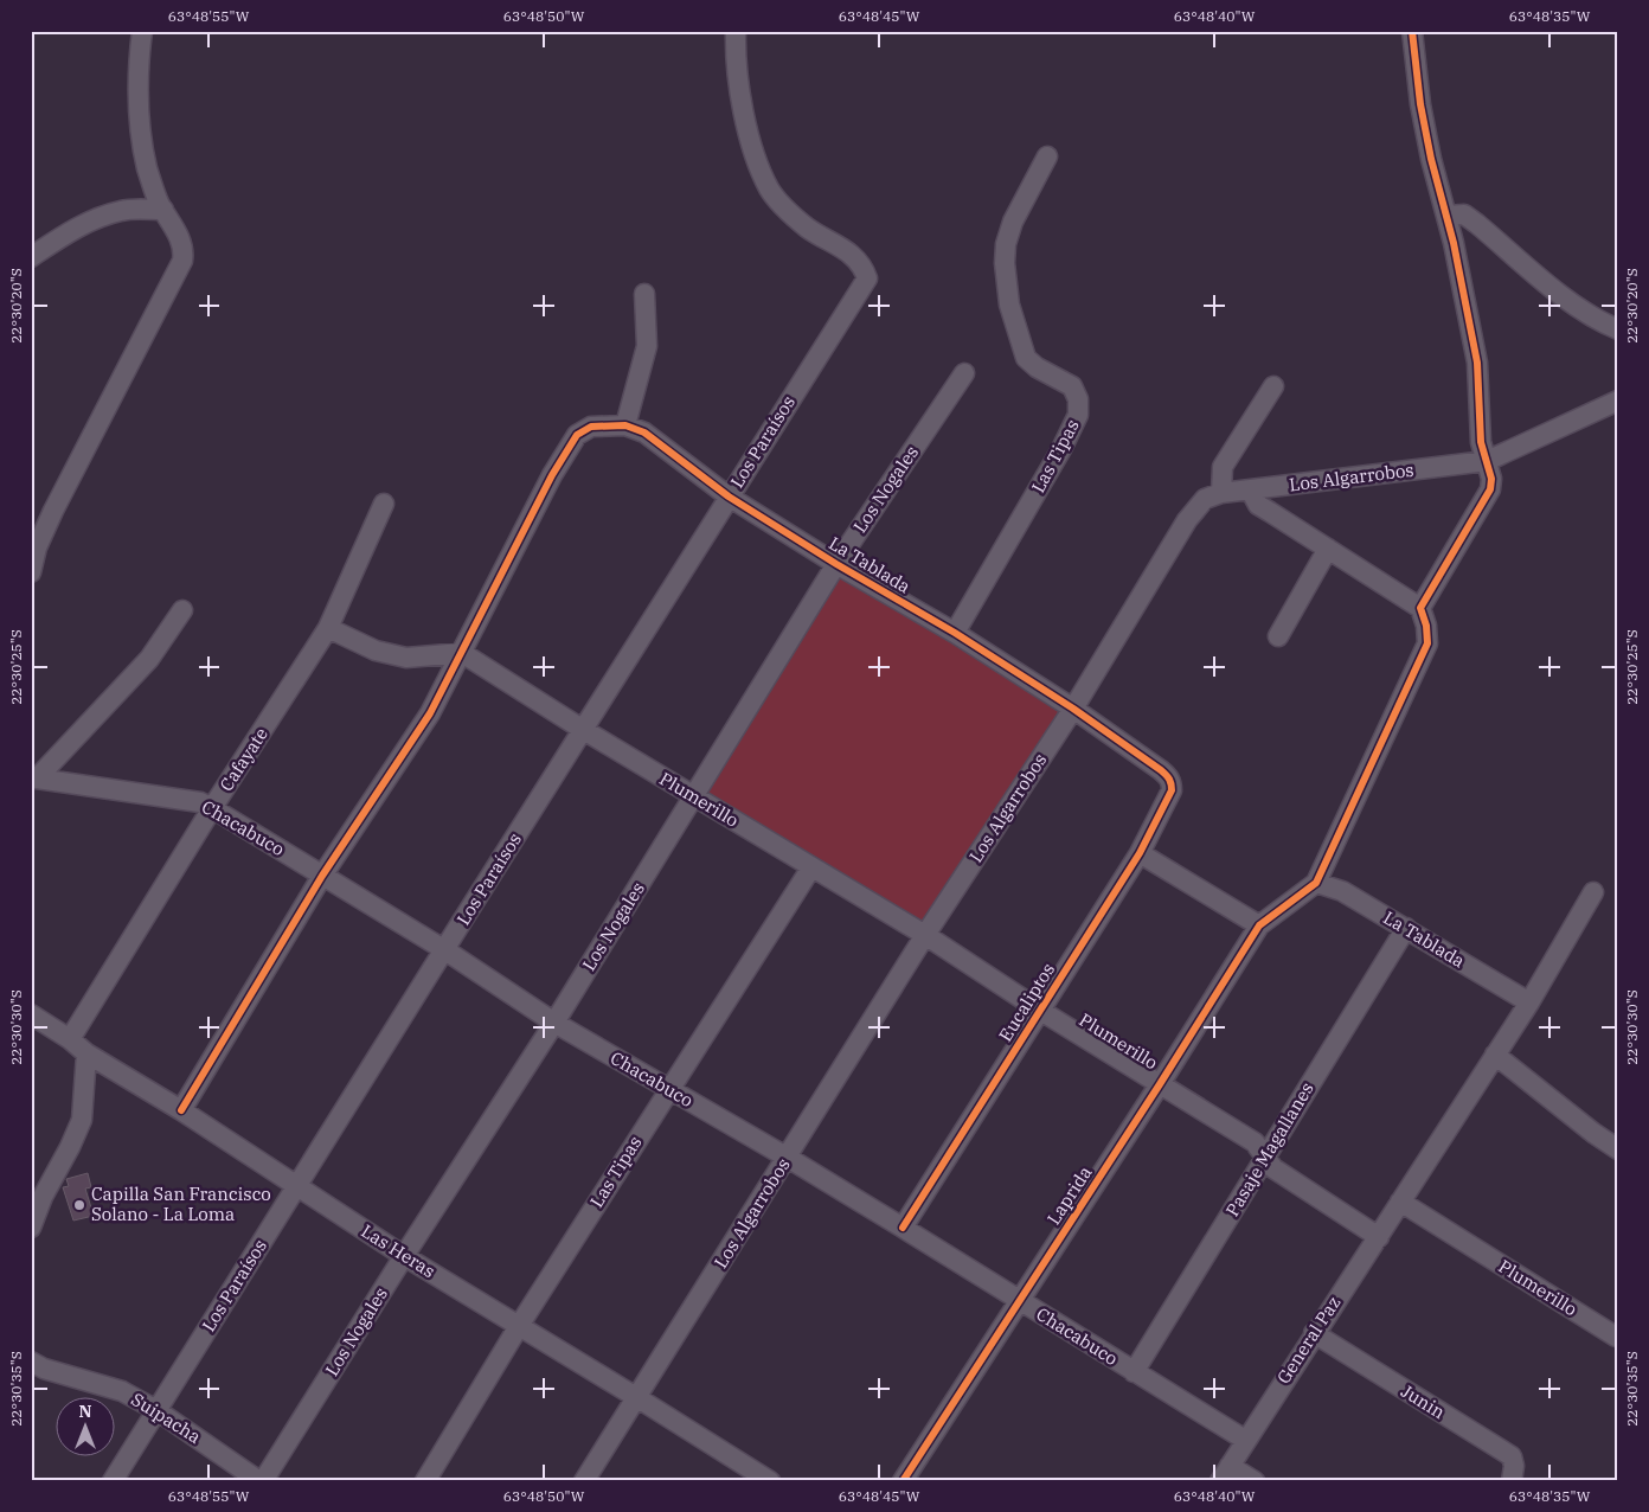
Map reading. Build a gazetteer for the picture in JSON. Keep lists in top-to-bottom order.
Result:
{
  "streets": {
    "street": [
      "Los Paraísos",
      "Las Tipas",
      "Los Algarrobos",
      "Los Nogales",
      "La Tablada",
      "Cafayate",
      "Plumerillo",
      "Chacabuco",
      "Eucaliptos",
      "Pasaje Magallanes",
      "Laprida",
      "Las Heras",
      "General Paz",
      "Junin",
      "Suipacha"
    ]
  },
  "crossings": [
    ["Los Paraísos", "La Tablada"],
    ["Los Paraísos", "Plumerillo"],
    ["Los Paraísos", "Chacabuco"],
    ["Los Paraísos", "Las Heras"],
    ["Los Paraísos", "Suipacha"],
    ["Las Tipas", "La Tablada"],
    ["Las Tipas", "Plumerillo"],
    ["Las Tipas", "Chacabuco"],
    ["Las Tipas", "Las Heras"],
    ["Los Algarrobos", "La Tablada"],
    ["Los Algarrobos", "Plumerillo"],
    ["Los Algarrobos", "Chacabuco"],
    ["Los Algarrobos", "Las Heras"],
    ["Los Nogales", "La Tablada"],
    ["Los Nogales", "Plumerillo"],
    ["Los Nogales", "Chacabuco"],
    ["Los Nogales", "Las Heras"],
    ["Los Nogales", "Suipacha"],
    ["La Tablada", "Plumerillo"],
    ["La Tablada", "Chacabuco"],
    ["La Tablada", "Eucaliptos"],
    ["La Tablada", "Pasaje Magallanes"],
    ["La Tablada", "Las Heras"],
    ["La Tablada", "General Paz"],
    ["Cafayate", "Chacabuco"],
    ["Cafayate", "Las Heras"],
    ["Plumerillo", "Eucaliptos"],
    ["Plumerillo", "Pasaje Magallanes"],
    ["Plumerillo", "Laprida"],
    ["Plumerillo", "General Paz"],
    ["Chacabuco", "Eucaliptos"],
    ["Chacabuco", "Pasaje Magallanes"],
    ["Chacabuco", "Laprida"],
    ["Chacabuco", "General Paz"],
    ["General Paz", "Junin"]
  ],
  "places": ["Capilla San Francisco Solano - La Loma"],
  "north": "top",
  "coordinates": [
    "63°48'55\"W",
    "63°48'50\"W",
    "63°48'45\"W",
    "63°48'40\"W",
    "63°48'35\"W",
    "22°30'20\"S",
    "22°30'25\"S",
    "22°30'30\"S",
    "22°30'35\"S"
  ]
}
